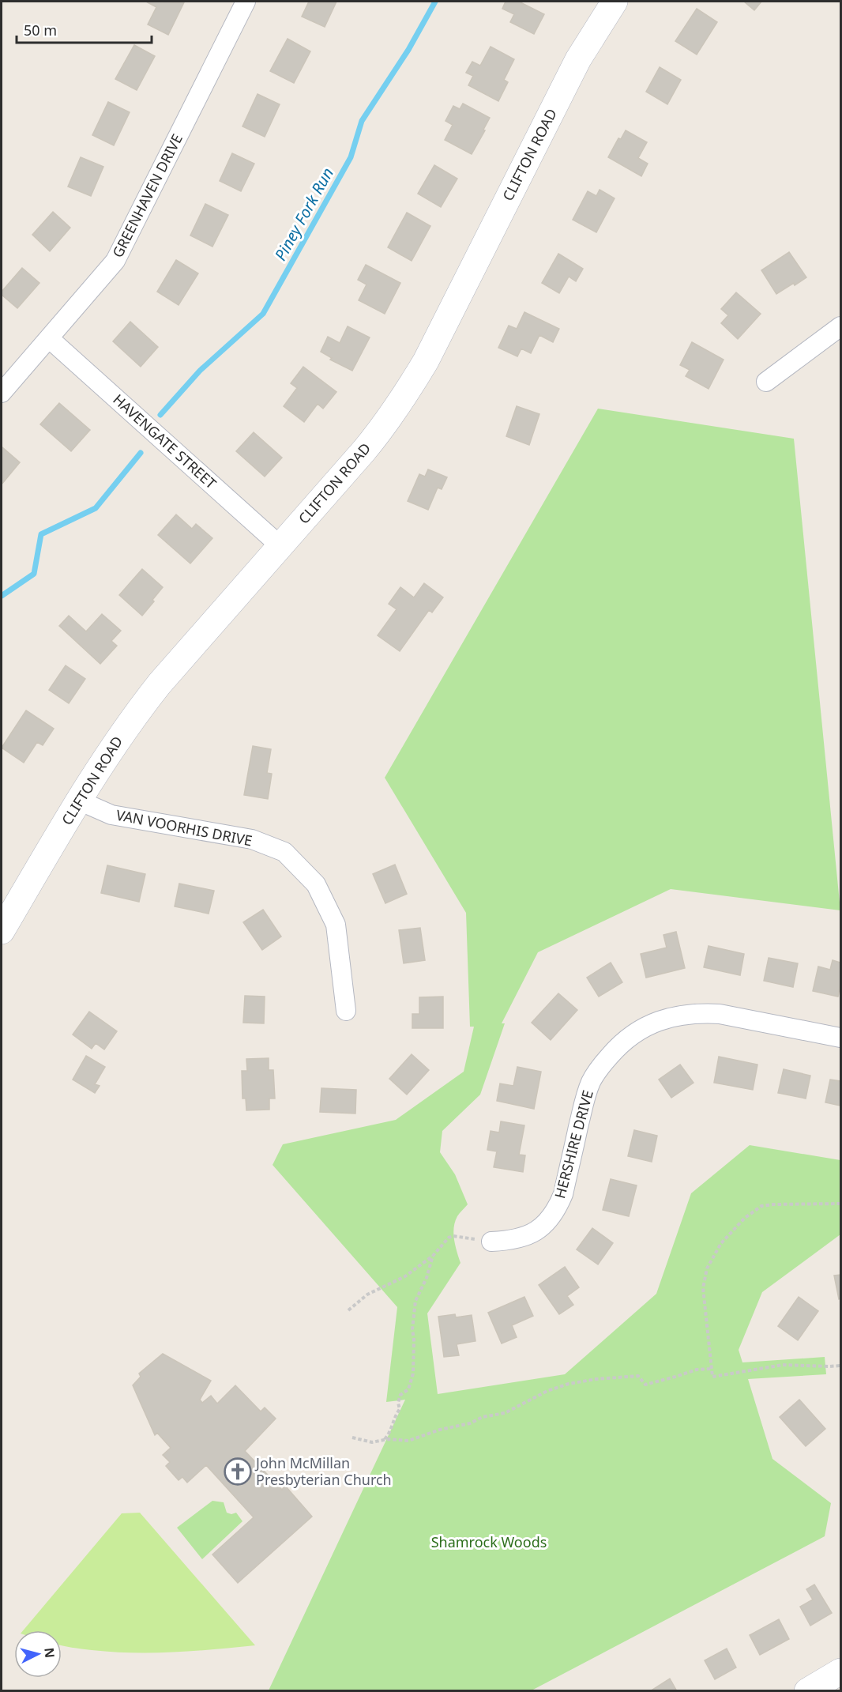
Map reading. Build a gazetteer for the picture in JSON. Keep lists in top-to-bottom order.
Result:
{
  "streets": {
    "main road": ["CLIFTON ROAD"],
    "street": [
      "GREENHAVEN DRIVE",
      "HAVENGATE STREET",
      "VAN VOORHIS DRIVE",
      "HERSHIRE DRIVE"
    ]
  },
  "crossings": [
    ["CLIFTON ROAD", "HAVENGATE STREET"],
    ["CLIFTON ROAD", "VAN VOORHIS DRIVE"],
    ["GREENHAVEN DRIVE", "HAVENGATE STREET"]
  ],
  "water": ["Piney Fork Run"],
  "parks": ["Shamrock Woods"],
  "places": {
    "church": ["John McMillan Presbyterian Church"]
  },
  "scale_bar": "50 m",
  "north": "right"
}
